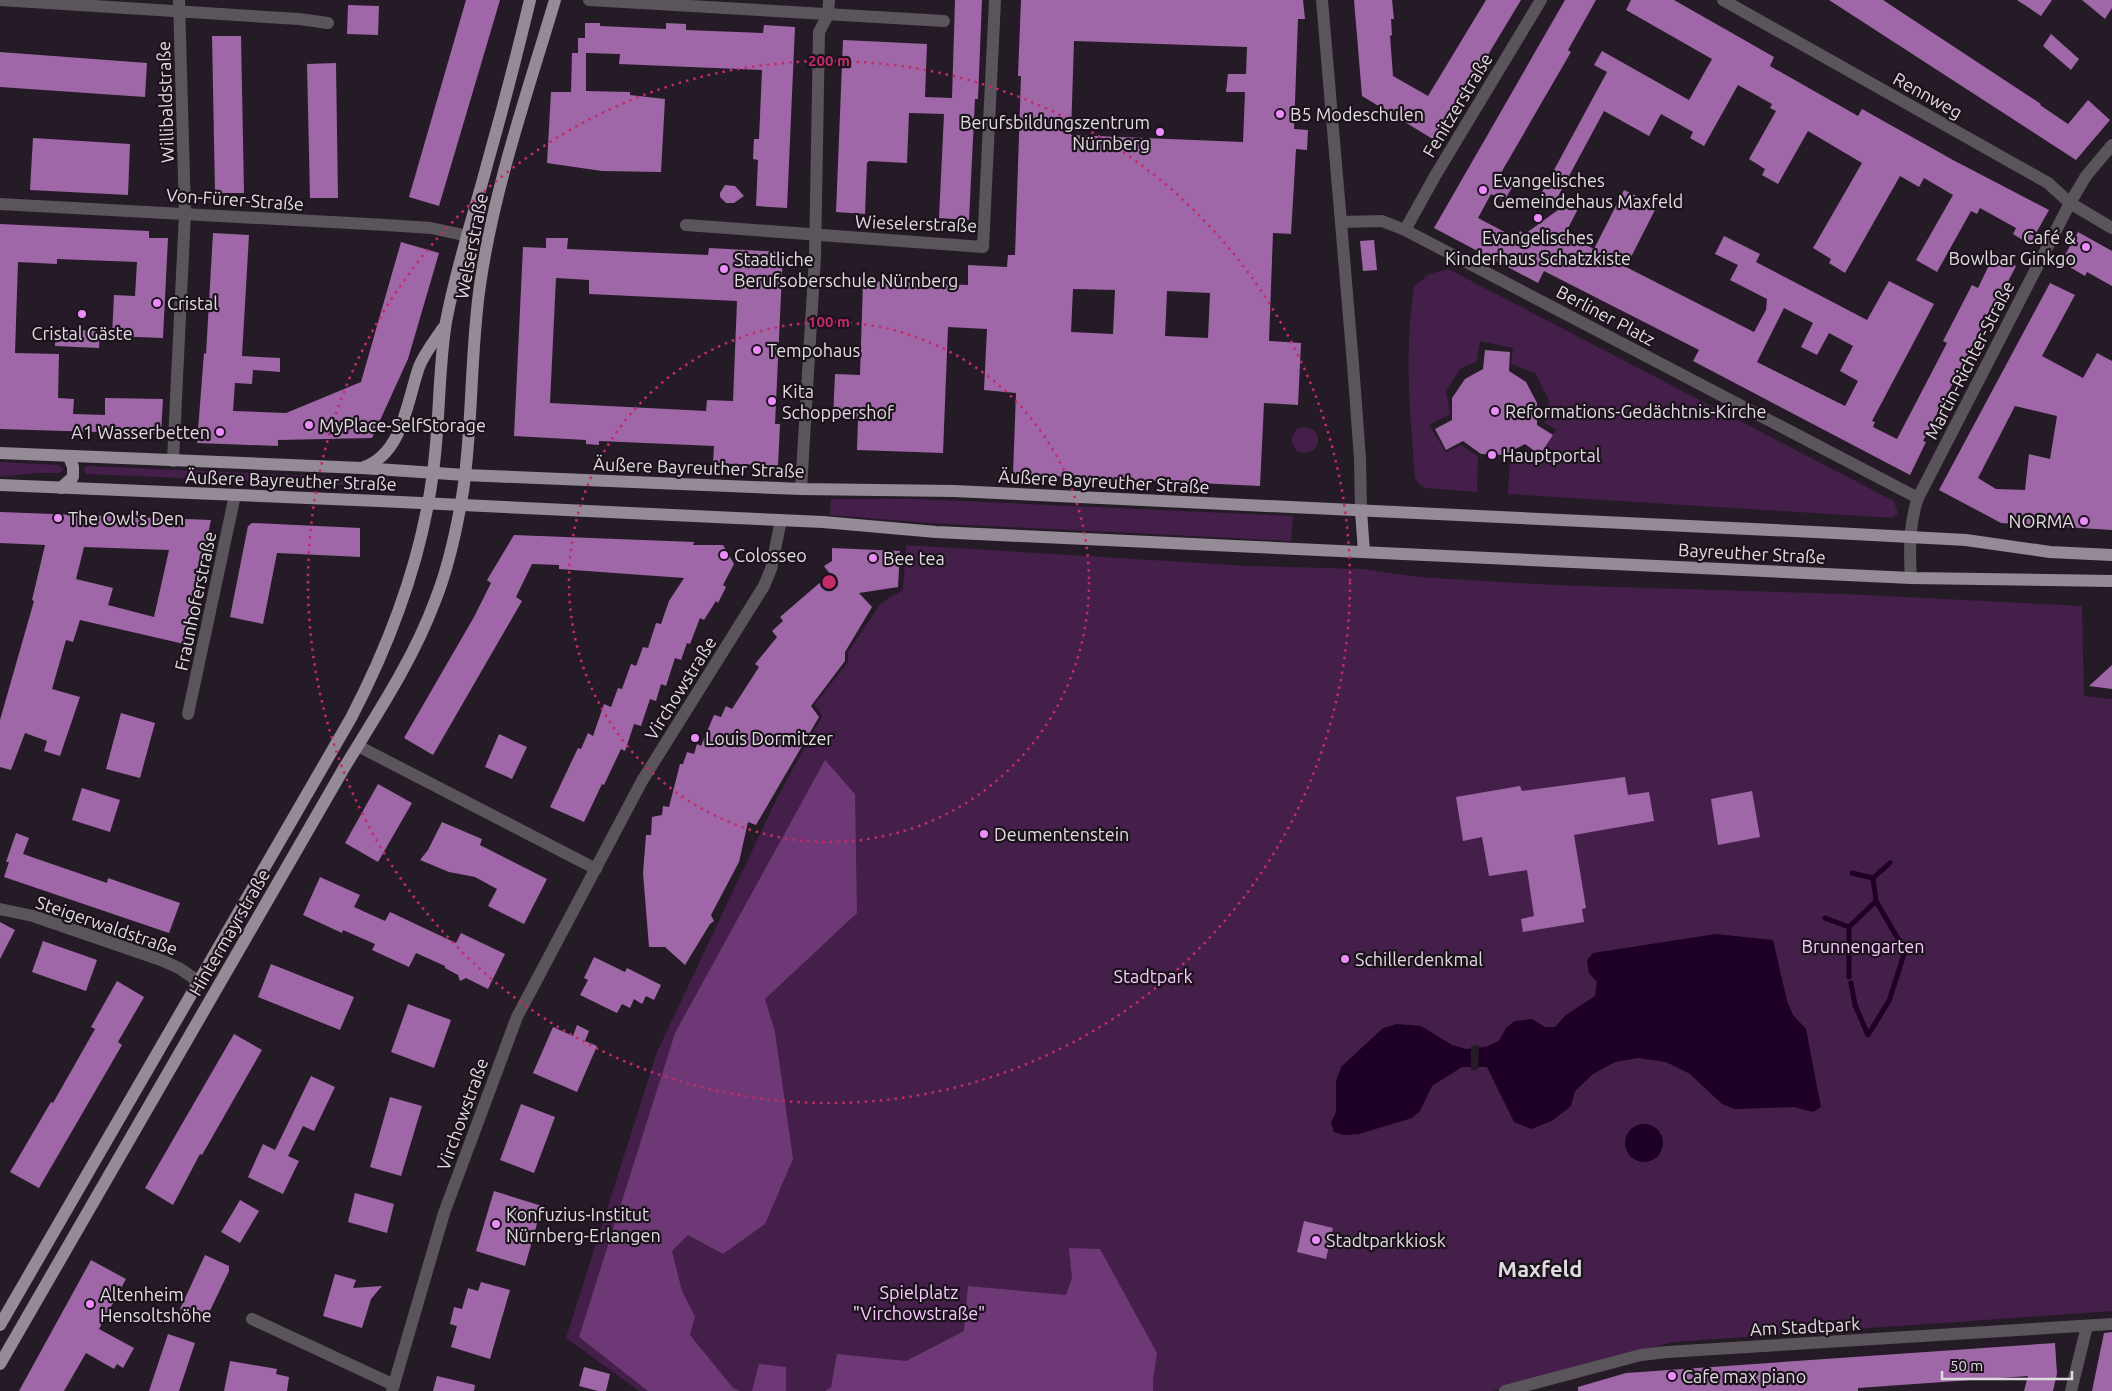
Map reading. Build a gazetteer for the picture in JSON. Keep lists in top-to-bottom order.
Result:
{
  "streets": {
    "main road": [
      "Welserstraße",
      "Äußere Bayreuther Straße",
      "Bayreuther Straße",
      "Hintermayrstraße"
    ],
    "street": [
      "Rennweg",
      "Willibaldstraße",
      "Fenitzerstraße",
      "Von-Fürer-Straße",
      "Wieselerstraße",
      "Berliner Platz",
      "Martin-Richter-Straße",
      "Fraunhoferstraße",
      "Virchowstraße",
      "Steigerwaldstraße",
      "Am Stadtpark"
    ]
  },
  "crossings": [
    ["Rennweg", "Martin-Richter-Straße"],
    ["Willibaldstraße", "Von-Fürer-Straße"],
    ["Willibaldstraße", "Äußere Bayreuther Straße"],
    ["Fenitzerstraße", "Berliner Platz"],
    ["Von-Fürer-Straße", "Welserstraße"],
    ["Welserstraße", "Äußere Bayreuther Straße"],
    ["Welserstraße", "Hintermayrstraße"],
    ["Berliner Platz", "Martin-Richter-Straße"],
    ["Martin-Richter-Straße", "Bayreuther Straße"],
    ["Äußere Bayreuther Straße", "Bayreuther Straße"],
    ["Äußere Bayreuther Straße", "Fraunhoferstraße"],
    ["Äußere Bayreuther Straße", "Virchowstraße"],
    ["Äußere Bayreuther Straße", "Hintermayrstraße"],
    ["Steigerwaldstraße", "Hintermayrstraße"]
  ],
  "districts": ["Maxfeld"],
  "parks": ["Brunnengarten", "Stadtpark", "Spielplatz \"Virchowstraße\""],
  "places": [
    "B5 Modeschulen",
    "Berufsbildungszentrum Nürnberg",
    "Evangelisches Gemeindehaus Maxfeld",
    "Evangelisches Kinderhaus Schatzkiste",
    "Café & Bowlbar Ginkgo",
    "Staatliche Berufsoberschule Nürnberg",
    "Cristal",
    "Cristal Gäste",
    "Tempohaus",
    "Kita Schoppershof",
    "Reformations-Gedächtnis-Kirche",
    "MyPlace-SelfStorage",
    "A1 Wasserbetten",
    "Hauptportal",
    "The Owl's Den",
    "NORMA",
    "Colosseo",
    "Bee tea",
    "Louis Dormitzer",
    "Deumentenstein",
    "Schillerdenkmal",
    "Konfuzius-Institut Nürnberg-Erlangen",
    "Stadtparkkiosk",
    "Altenheim Hensoltshöhe",
    "Cafe max piano"
  ],
  "scale_bar": "50 m",
  "rings": ["200 m", "100 m"]
}
